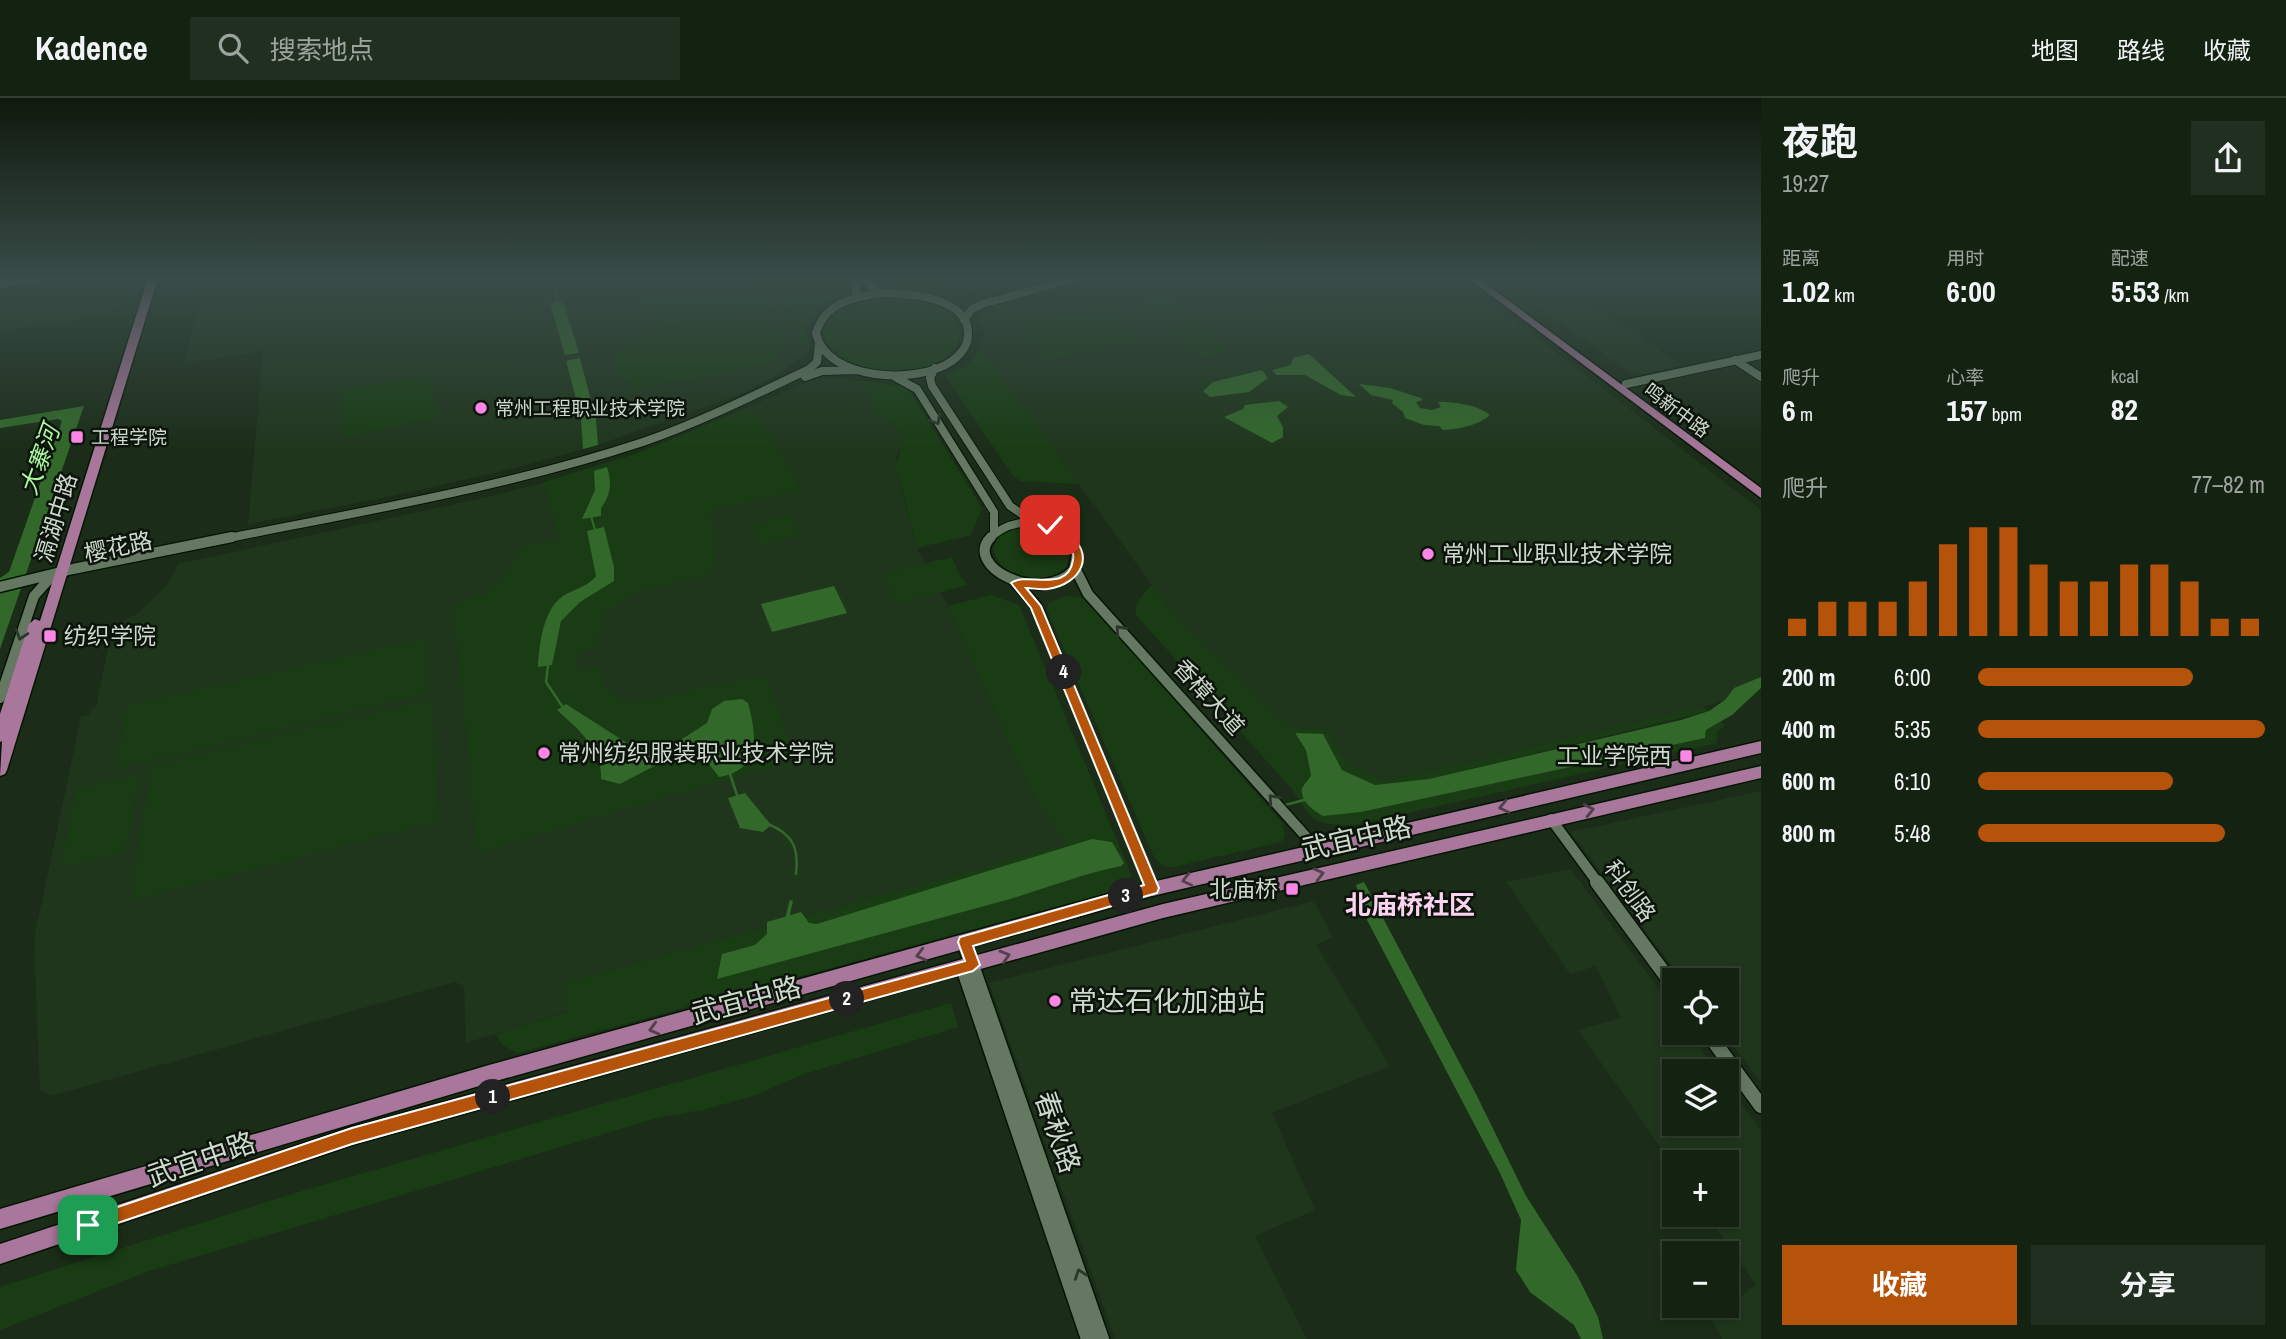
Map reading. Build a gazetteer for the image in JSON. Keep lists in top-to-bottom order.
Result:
{
  "streets": {
    "main road": ["鸣新中路", "滆湖中路", "武宜中路"],
    "street": [
      "樱花路",
      "香樟大道",
      "科创路",
      "春秋路"
    ]
  },
  "crossings": [
    ["滆湖中路", "樱花路"],
    ["香樟大道", "武宜中路"],
    ["武宜中路", "科创路"],
    ["武宜中路", "春秋路"]
  ],
  "districts": ["北庙桥社区"],
  "water": ["大寨河"],
  "places": {
    "other": [
      "常州工程职业技术学院",
      "常州工业职业技术学院",
      "常州纺织服装职业技术学院",
      "常达石化加油站"
    ],
    "transit": [
      "工程学院",
      "纺织学院",
      "工业学院西",
      "北庙桥"
    ]
  },
  "page": {
    "header": "Kadence",
    "search": "搜索地点",
    "nav": ["地图", "路线", "收藏"],
    "heading": ["夜跑", "19:27"],
    "stats": [
      ["距离", "1.02 km"],
      ["用时", "6:00"],
      ["配速", "5:53 /km"],
      ["爬升", "6 m"],
      ["心率", "157 bpm"],
      ["kcal", "82"]
    ],
    "chart": ["爬升", "77–82 m"],
    "list": [
      {
        "name": "200 m",
        "note": "6:00"
      },
      {
        "name": "400 m",
        "note": "5:35"
      },
      {
        "name": "600 m",
        "note": "6:10"
      },
      {
        "name": "800 m",
        "note": "5:48"
      }
    ],
    "pins": [
      "4",
      "3",
      "2",
      "1"
    ],
    "map_buttons": ["+", "−"],
    "buttons": ["收藏", "分享"]
  }
}
